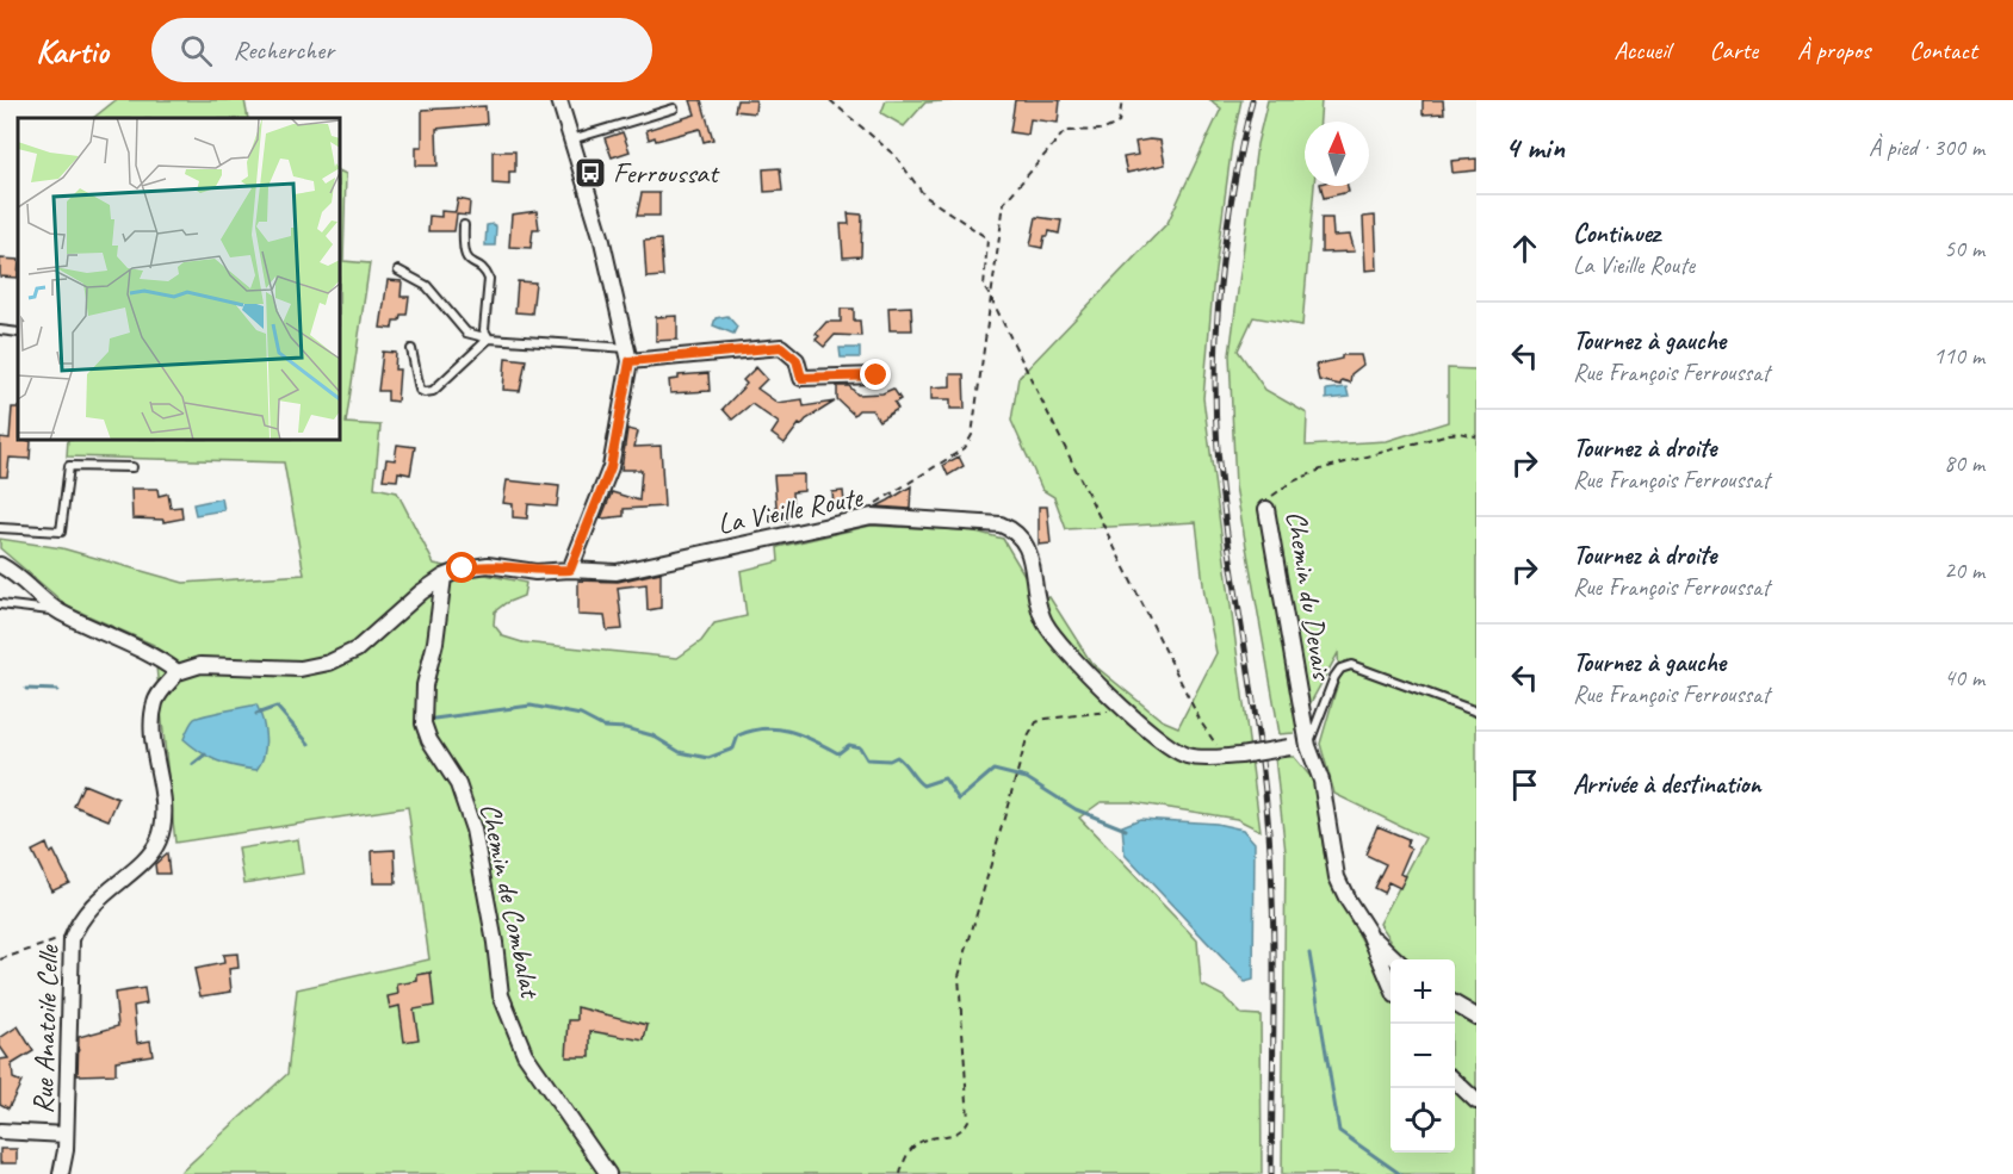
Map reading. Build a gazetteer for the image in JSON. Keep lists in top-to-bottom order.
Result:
{
  "streets": {
    "street": [
      "La Vieille Route",
      "Chemin du Devais",
      "Chemin de Combalat",
      "Rue Anatoile Celle"
    ]
  },
  "crossings": [
    ["La Vieille Route", "Chemin du Devais"],
    ["La Vieille Route", "Chemin de Combalat"],
    ["La Vieille Route", "Rue Anatoile Celle"]
  ],
  "places": {
    "bus stop": ["Ferroussat"]
  },
  "north": "top",
  "page": {
    "header": "Kartio",
    "search": "Rechercher",
    "nav": [
      "Accueil",
      "Carte",
      "À propos",
      "Contact"
    ],
    "heading": ["4 min", "À pied · 300 m"],
    "list": [
      ["Continuez", "La Vieille Route", "50 m"],
      ["Tournez à gauche", "Rue François Ferroussat", "110 m"],
      ["Tournez à droite", "Rue François Ferroussat", "80 m"],
      ["Tournez à droite", "Rue François Ferroussat", "20 m"],
      ["Tournez à gauche", "Rue François Ferroussat", "40 m"],
      "Arrivée à destination"
    ],
    "map_buttons": ["+", "−"]
  }
}
